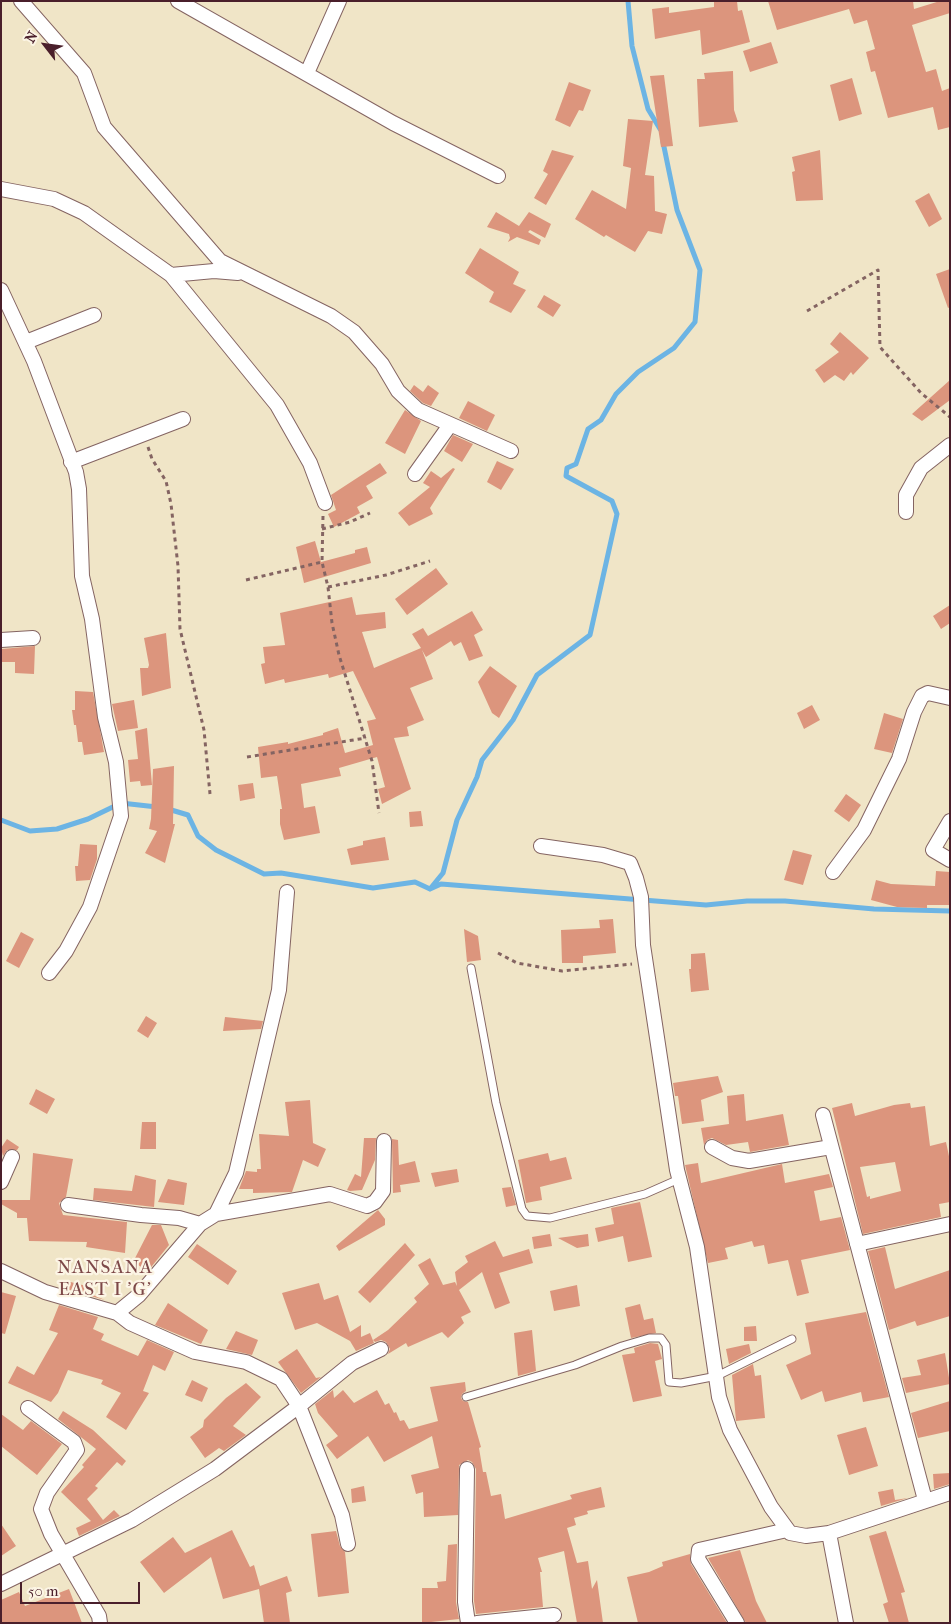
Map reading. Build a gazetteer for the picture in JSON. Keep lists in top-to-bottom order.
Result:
{
  "districts": ["NANSANA EAST I 'G'"],
  "scale_bar": "50 m",
  "north": "top left"
}
